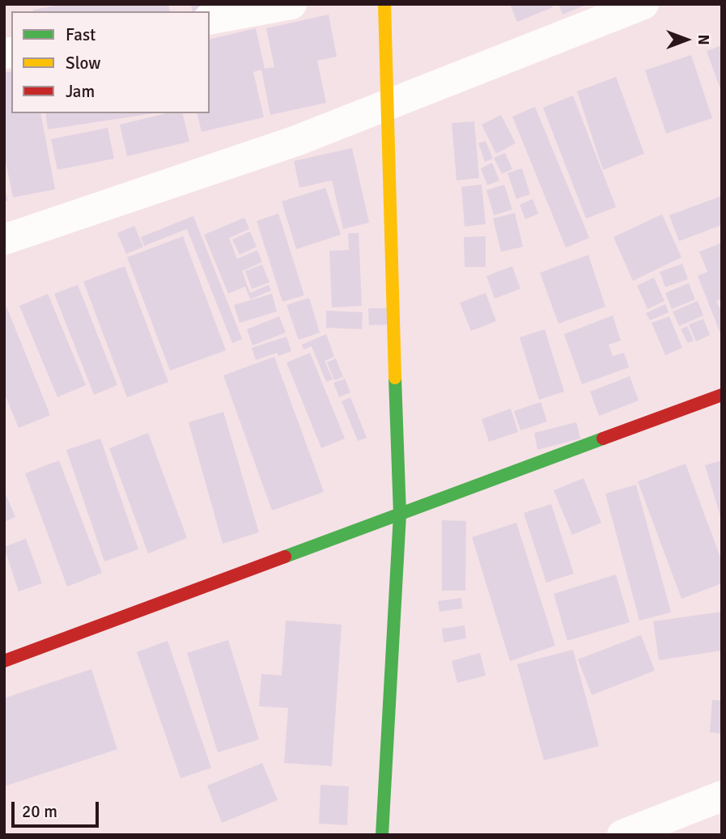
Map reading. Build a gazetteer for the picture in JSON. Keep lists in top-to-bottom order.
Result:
{
  "legend": ["Fast", "Slow", "Jam"],
  "scale_bar": "20 m",
  "north": "right"
}
